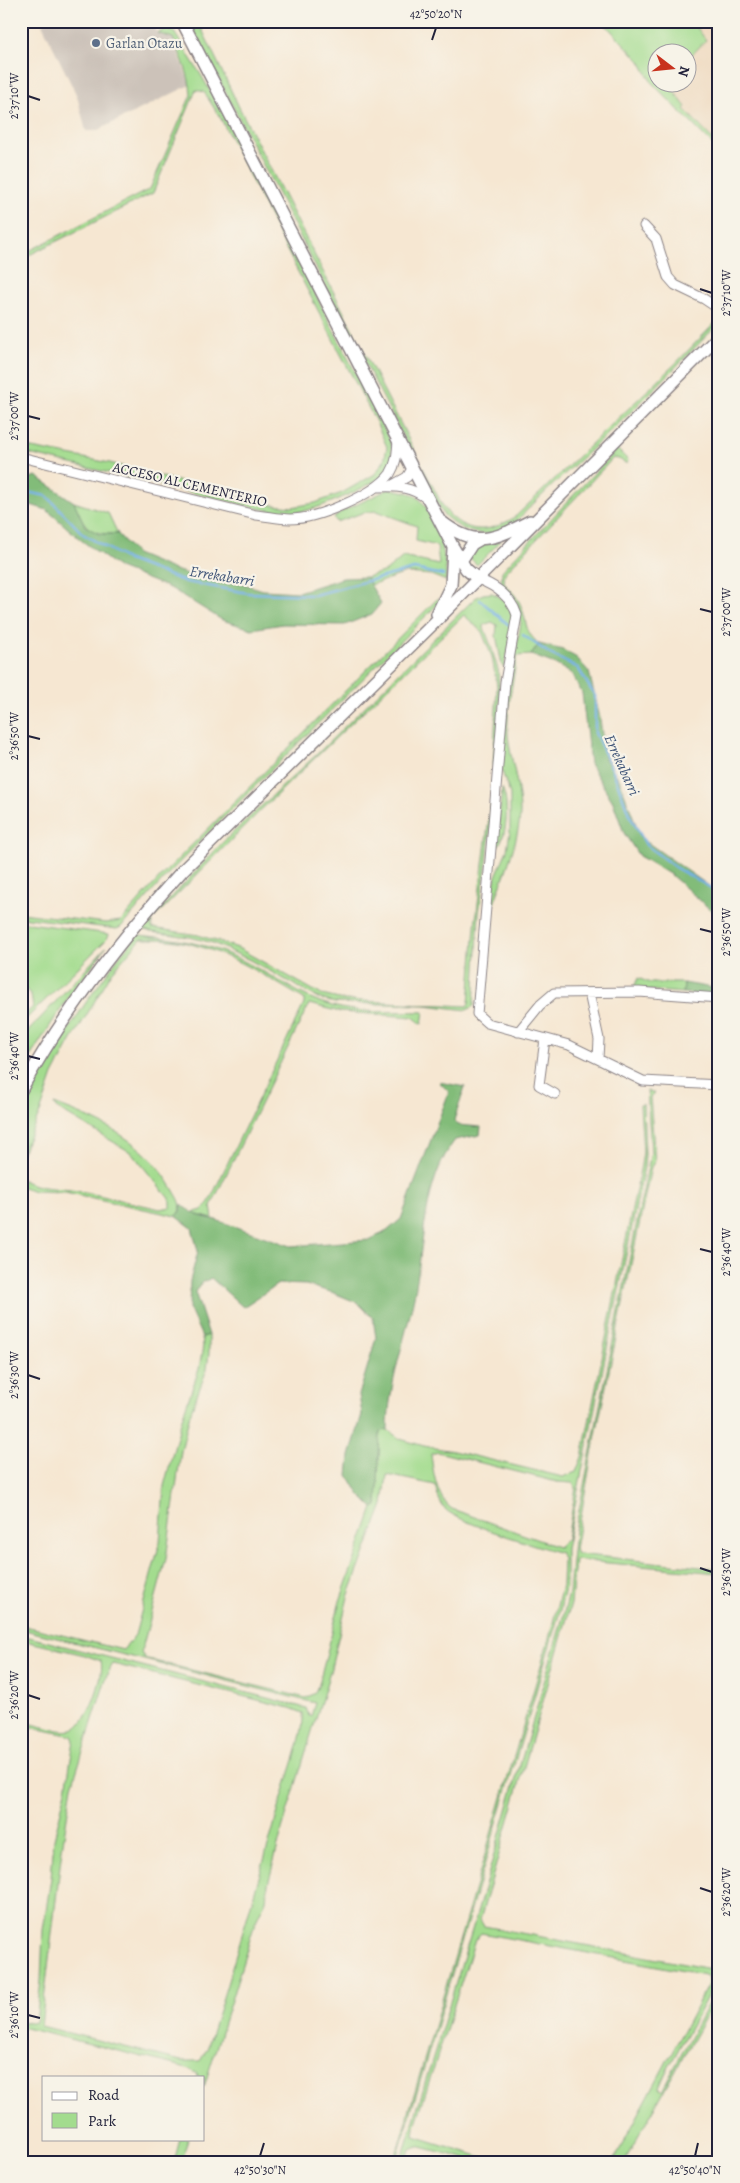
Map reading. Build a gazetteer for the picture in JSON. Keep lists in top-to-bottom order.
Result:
{
  "streets": {
    "street": ["ACCESO AL CEMENTERIO"]
  },
  "water": ["Errekabarri"],
  "places": ["Garlan Otazu"],
  "legend": ["Road", "Park"],
  "north": "right",
  "coordinates": [
    "42°50'20\"N",
    "2°37'10\"W",
    "2°37'00\"W",
    "2°36'50\"W",
    "2°36'40\"W",
    "2°36'30\"W",
    "2°36'20\"W",
    "2°36'10\"W",
    "42°50'30\"N",
    "42°50'40\"N"
  ]
}
